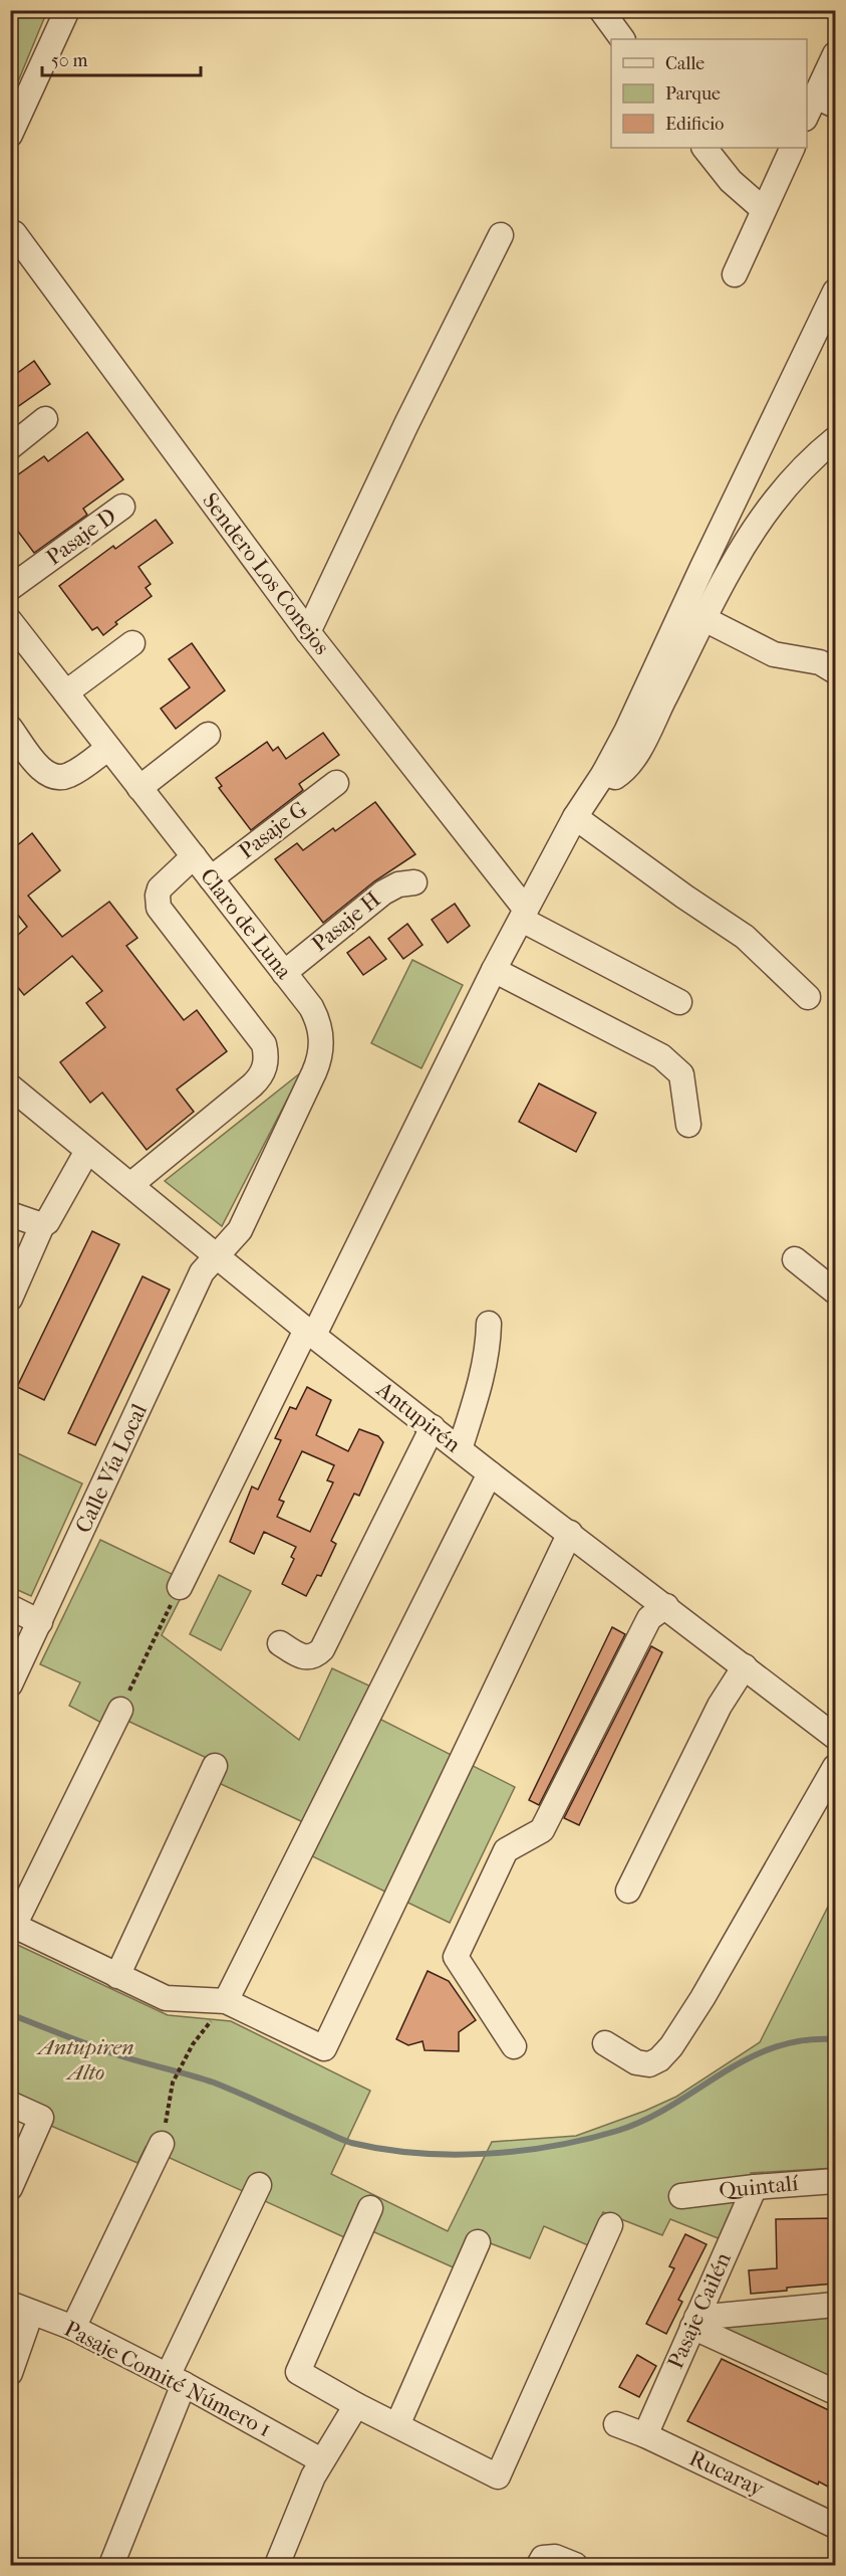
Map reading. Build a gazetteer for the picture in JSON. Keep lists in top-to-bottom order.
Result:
{
  "streets": {
    "street": [
      "Pasaje D",
      "Sendero Los Conejos",
      "Pasaje G",
      "Pasaje H",
      "Claro de Luna",
      "Antupirén",
      "Calle Vía Local",
      "Quintalí",
      "Pasaje Cailén",
      "Pasaje Comité Número 1",
      "Rucaray"
    ]
  },
  "crossings": [
    ["Pasaje G", "Claro de Luna"],
    ["Pasaje H", "Claro de Luna"],
    ["Claro de Luna", "Antupirén"],
    ["Claro de Luna", "Calle Vía Local"],
    ["Antupirén", "Calle Vía Local"],
    ["Quintalí", "Pasaje Cailén"],
    ["Pasaje Cailén", "Rucaray"]
  ],
  "parks": ["Antupiren Alto"],
  "legend": ["Calle", "Parque", "Edificio"],
  "scale_bar": "50 m"
}
